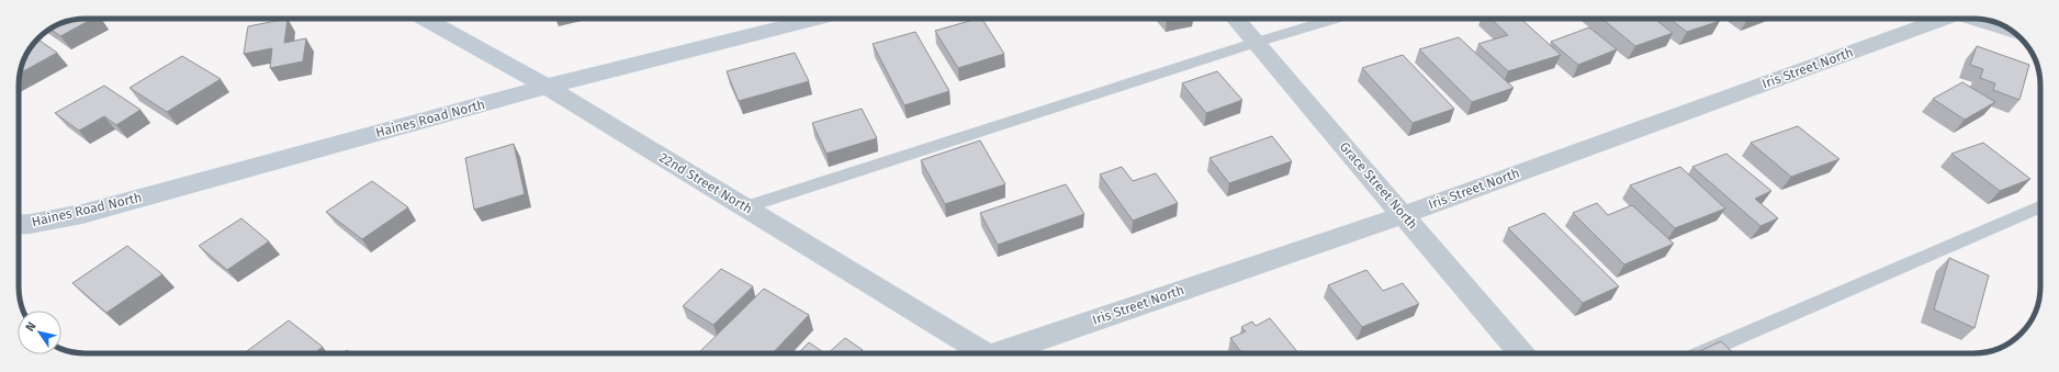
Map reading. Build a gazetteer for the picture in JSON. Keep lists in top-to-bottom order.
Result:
{
  "streets": {
    "street": [
      "Iris Street North",
      "Haines Road North",
      "22nd Street North",
      "Grace Street North"
    ]
  },
  "crossings": [
    ["Iris Street North", "Grace Street North"],
    ["Haines Road North", "22nd Street North"]
  ],
  "north": "top left"
}
